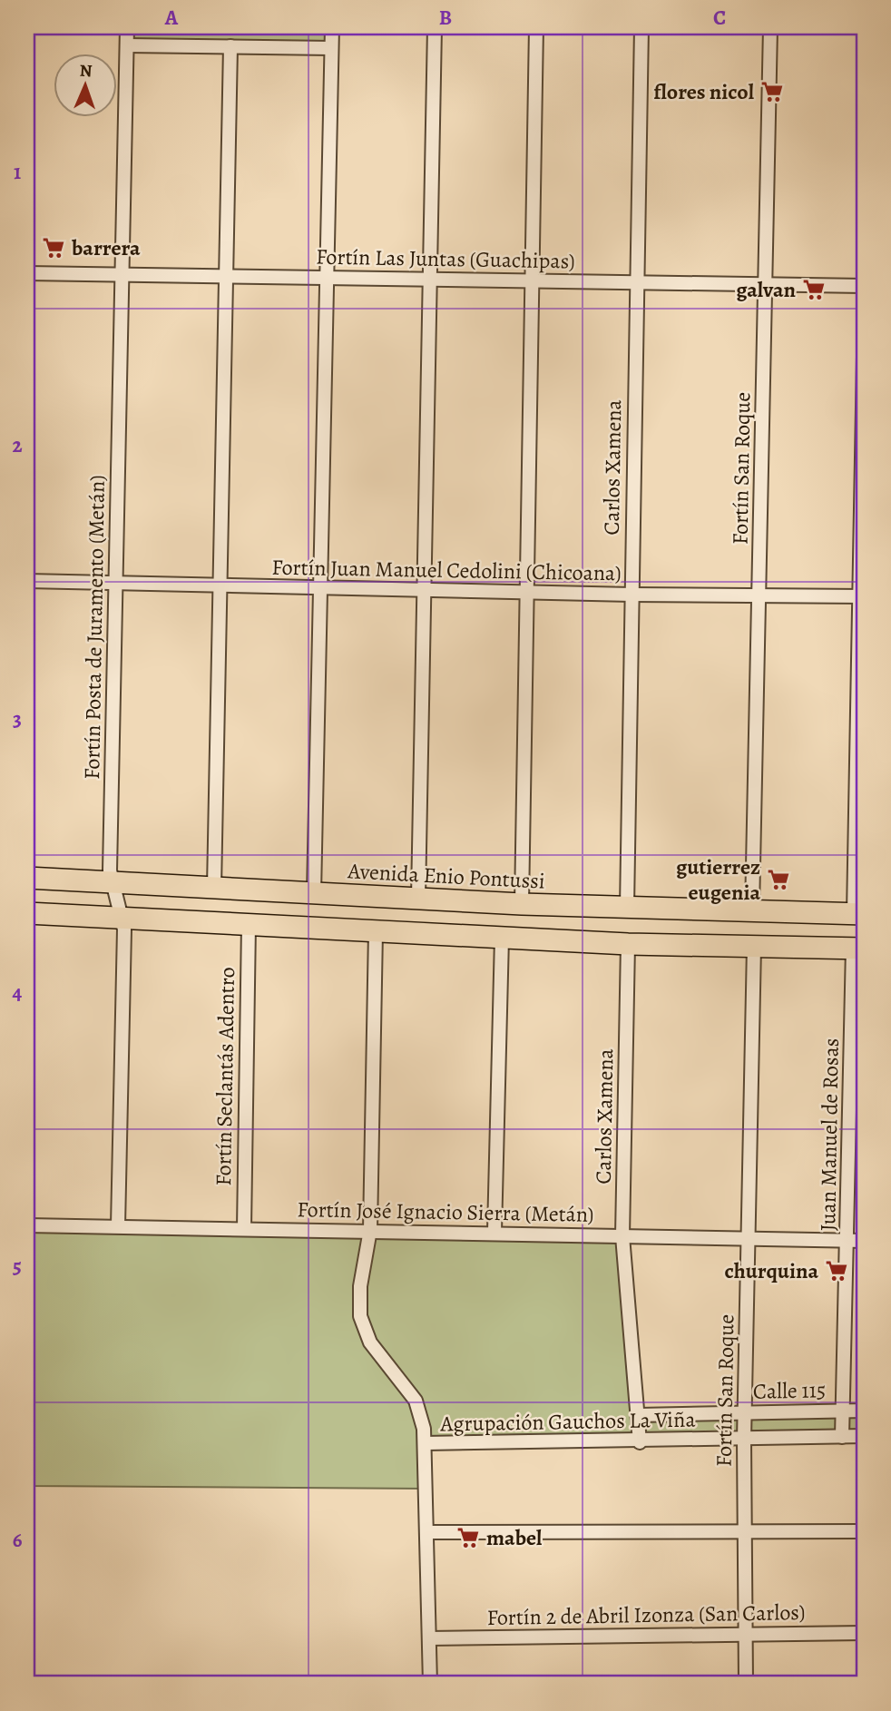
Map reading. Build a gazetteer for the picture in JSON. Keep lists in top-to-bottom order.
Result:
{
  "streets": {
    "main road": ["Avenida Enio Pontussi"],
    "street": [
      "Fortín Las Juntas (Guachipas)",
      "Carlos Xamena",
      "Fortín San Roque",
      "Fortín Juan Manuel Cedolini (Chicoana)",
      "Fortín Posta de Juramento (Metán)",
      "Fortín Seclantás Adentro",
      "Juan Manuel de Rosas",
      "Fortín José Ignacio Sierra (Metán)",
      "Calle 115",
      "Agrupación Gauchos La Viña",
      "Fortín 2 de Abril Izonza (San Carlos)"
    ]
  },
  "crossings": [
    ["Fortín Las Juntas (Guachipas)", "Carlos Xamena"],
    ["Fortín Las Juntas (Guachipas)", "Fortín San Roque"],
    ["Fortín Las Juntas (Guachipas)", "Fortín Posta de Juramento (Metán)"],
    ["Carlos Xamena", "Fortín Juan Manuel Cedolini (Chicoana)"],
    ["Carlos Xamena", "Avenida Enio Pontussi"],
    ["Carlos Xamena", "Fortín José Ignacio Sierra (Metán)"],
    ["Carlos Xamena", "Calle 115"],
    ["Carlos Xamena", "Agrupación Gauchos La Viña"],
    ["Fortín San Roque", "Fortín Juan Manuel Cedolini (Chicoana)"],
    ["Fortín San Roque", "Avenida Enio Pontussi"],
    ["Fortín San Roque", "Fortín José Ignacio Sierra (Metán)"],
    ["Fortín San Roque", "Calle 115"],
    ["Fortín San Roque", "Agrupación Gauchos La Viña"],
    ["Fortín San Roque", "Fortín 2 de Abril Izonza (San Carlos)"],
    ["Fortín Juan Manuel Cedolini (Chicoana)", "Fortín Posta de Juramento (Metán)"],
    ["Fortín Posta de Juramento (Metán)", "Avenida Enio Pontussi"],
    ["Fortín Posta de Juramento (Metán)", "Fortín José Ignacio Sierra (Metán)"],
    ["Fortín Seclantás Adentro", "Fortín José Ignacio Sierra (Metán)"],
    ["Juan Manuel de Rosas", "Fortín José Ignacio Sierra (Metán)"],
    ["Juan Manuel de Rosas", "Calle 115"],
    ["Juan Manuel de Rosas", "Agrupación Gauchos La Viña"]
  ],
  "places": {
    "supermarket": [
      "flores nicol",
      "barrera",
      "galvan",
      "gutierrez eugenia",
      "churquina",
      "mabel"
    ]
  },
  "north": "top",
  "grid": {
    "columns": ["A", "B", "C"],
    "rows": [
      "1",
      "2",
      "3",
      "4",
      "5",
      "6"
    ]
  }
}
